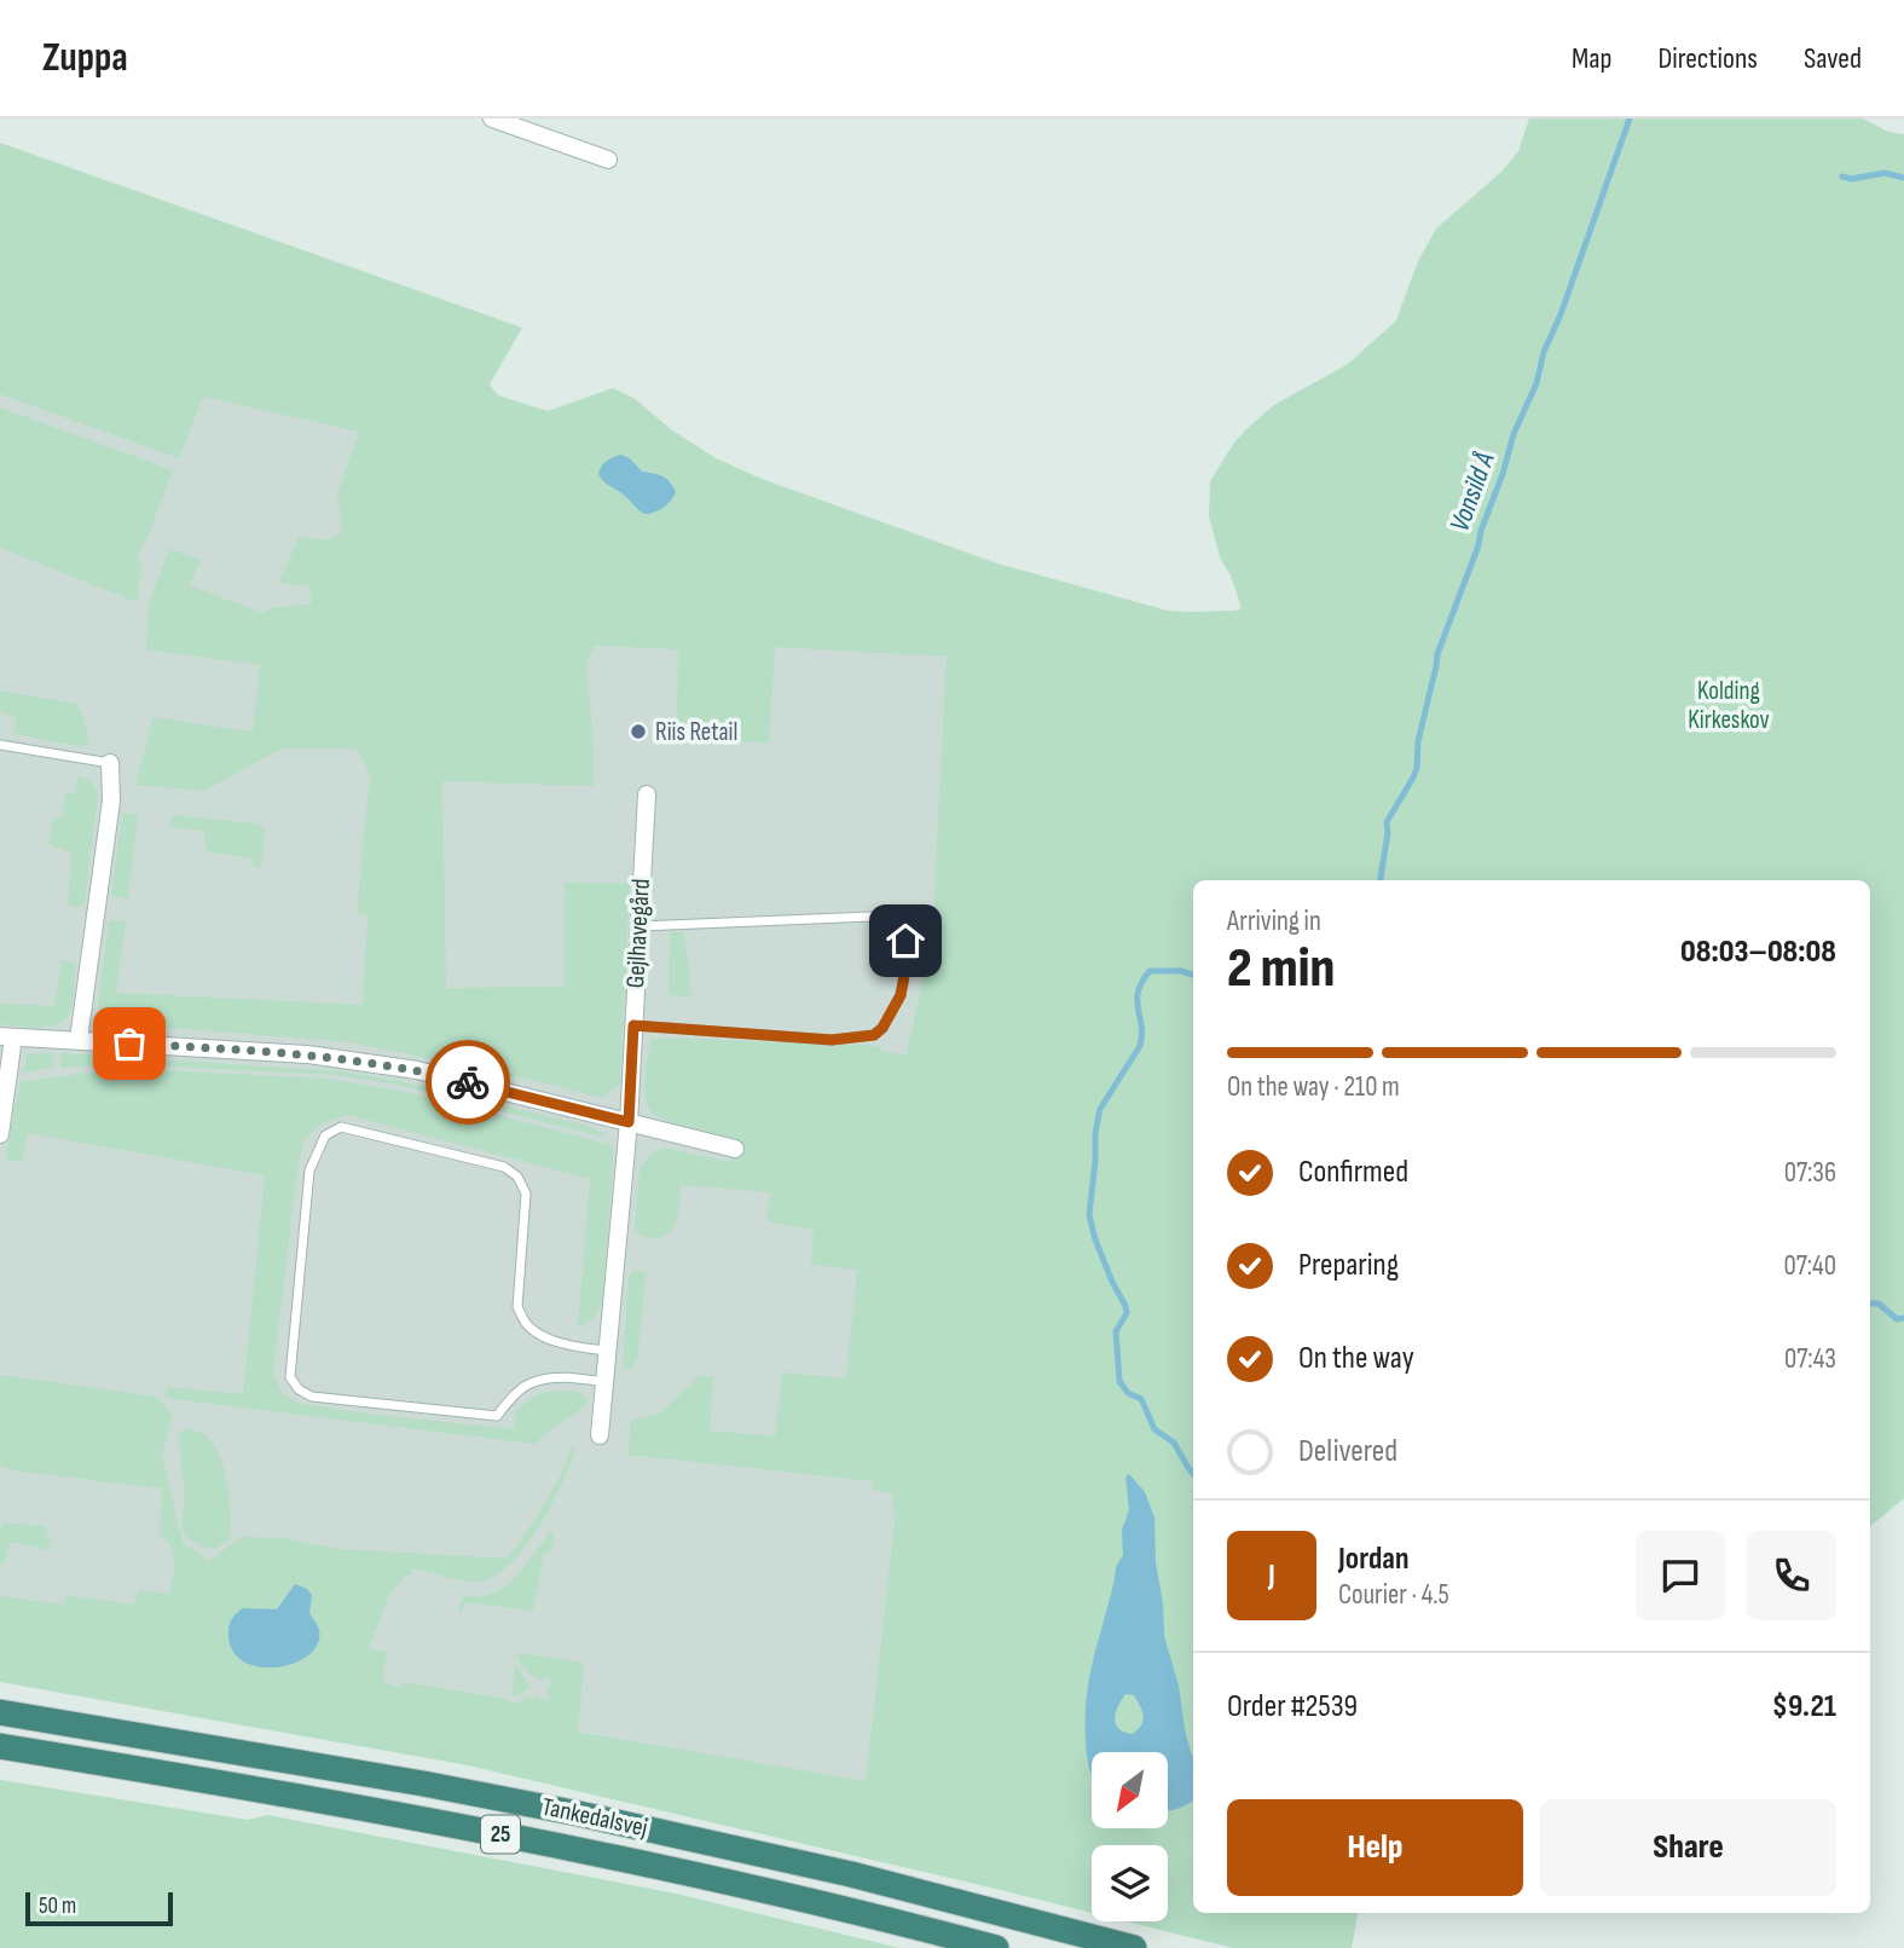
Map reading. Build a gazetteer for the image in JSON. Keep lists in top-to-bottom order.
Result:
{
  "streets": {
    "highway": ["Tankedalsvej", "25"],
    "street": ["Gejlhavegård"]
  },
  "water": ["Vonsild Å"],
  "parks": ["Kolding Kirkeskov"],
  "places": ["Riis Retail"],
  "scale_bar": "50 m",
  "north": "bottom left",
  "page": {
    "header": "Zuppa",
    "nav": ["Map", "Directions", "Saved"],
    "heading": ["2 min", "Arriving in", "08:03–08:08"],
    "panel": [
      "Jordan",
      "Courier · 4.5",
      "Order #2539",
      "$9.21"
    ],
    "bar": "On the way · 210 m",
    "list": [
      ["Confirmed", "07:36"],
      ["Preparing", "07:40"],
      ["On the way", "07:43"],
      "Delivered"
    ],
    "round": "J",
    "buttons": ["Help", "Share"],
    "scale": "50 m"
  }
}
